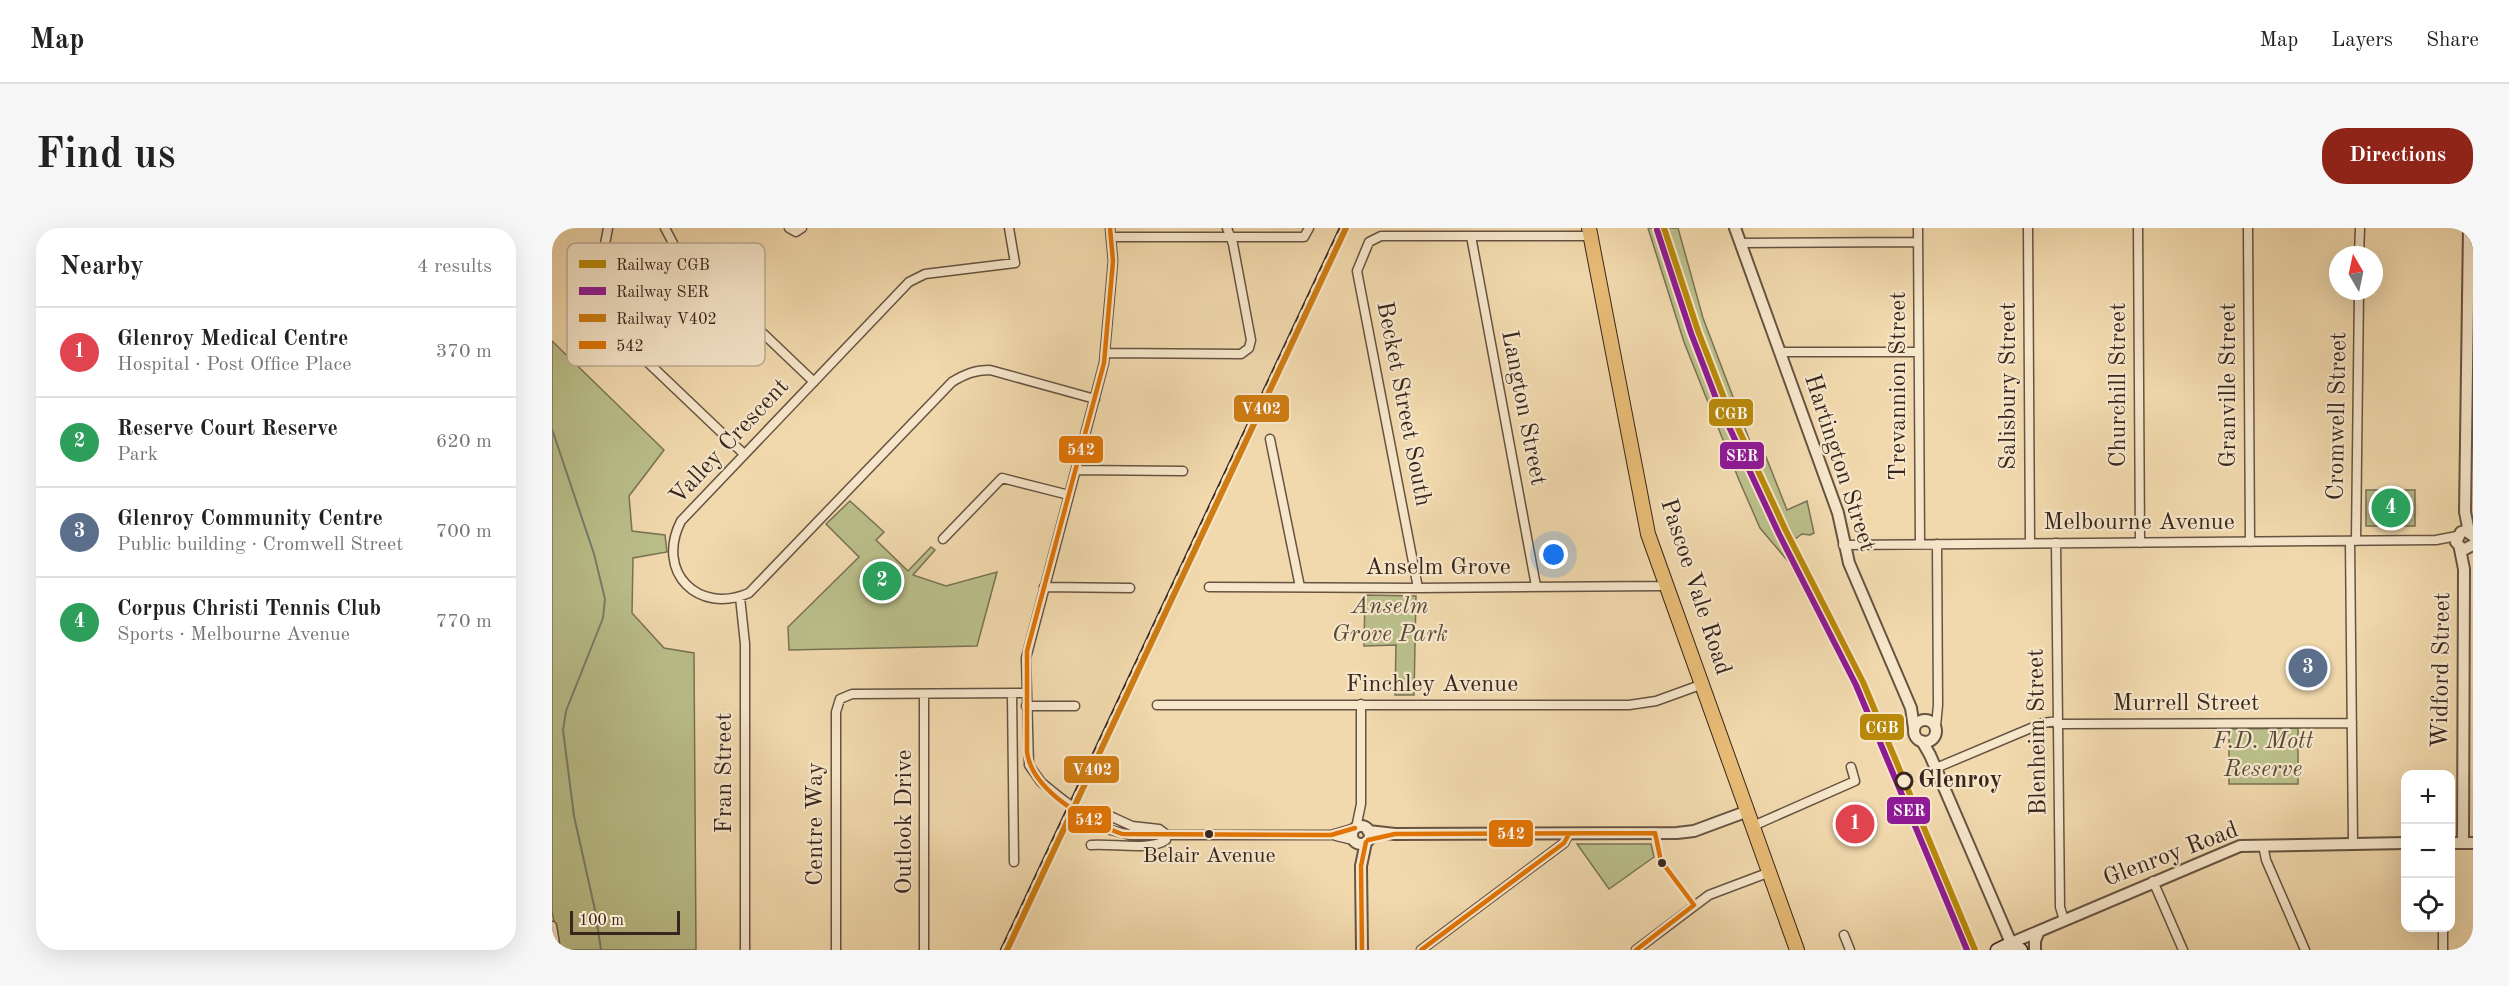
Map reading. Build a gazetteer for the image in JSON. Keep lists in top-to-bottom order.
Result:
{
  "streets": {
    "main road": ["Pascoe Vale Road", "Glenroy Road"],
    "street": [
      "Churchill Street",
      "Granville Street",
      "Trevannion Street",
      "Salisbury Street",
      "Becket Street South",
      "Langton Street",
      "Cromwell Street",
      "Valley Crescent",
      "Hartington Street",
      "Melbourne Avenue",
      "Anselm Grove",
      "Widford Street",
      "Finchley Avenue",
      "Murrell Street",
      "Blenheim Street",
      "Fran Street",
      "Outlook Drive",
      "Centre Way"
    ]
  },
  "crossings": [
    ["Churchill Street", "Melbourne Avenue"],
    ["Granville Street", "Melbourne Avenue"],
    ["Trevannion Street", "Melbourne Avenue"],
    ["Salisbury Street", "Melbourne Avenue"],
    ["Becket Street South", "Langton Street"],
    ["Becket Street South", "Anselm Grove"],
    ["Langton Street", "Anselm Grove"],
    ["Cromwell Street", "Melbourne Avenue"],
    ["Cromwell Street", "Murrell Street"],
    ["Cromwell Street", "Glenroy Road"],
    ["Valley Crescent", "Fran Street"],
    ["Hartington Street", "Melbourne Avenue"],
    ["Melbourne Avenue", "Widford Street"],
    ["Melbourne Avenue", "Blenheim Street"],
    ["Anselm Grove", "Pascoe Vale Road"],
    ["Pascoe Vale Road", "Finchley Avenue"],
    ["Murrell Street", "Blenheim Street"],
    ["Blenheim Street", "Glenroy Road"],
    ["Outlook Drive", "Centre Way"]
  ],
  "parks": ["Anselm Grove Park", "F.D. Mott Reserve"],
  "places": ["Glenroy", "Belair Avenue"],
  "lines": [
    "rail line CGB",
    "rail line V402",
    "transit line 542",
    "rail line SER"
  ],
  "legend": [
    "Railway CGB",
    "Railway SER",
    "Railway V402",
    "542"
  ],
  "scale_bar": "100 m",
  "north": "top",
  "page": {
    "header": "Map",
    "nav": ["Map", "Layers", "Share"],
    "buttons": "Directions",
    "title": "Find us",
    "heading": ["Nearby", "4 results"],
    "list": [
      {
        "mark": "1",
        "name": "Glenroy Medical Centre",
        "note": "Hospital · Post Office Place",
        "value": "370 m"
      },
      {
        "mark": "2",
        "name": "Reserve Court Reserve",
        "note": "Park",
        "value": "620 m"
      },
      {
        "mark": "3",
        "name": "Glenroy Community Centre",
        "note": "Public building · Cromwell Street",
        "value": "700 m"
      },
      {
        "mark": "4",
        "name": "Corpus Christi Tennis Club",
        "note": "Sports · Melbourne Avenue",
        "value": "770 m"
      }
    ],
    "pins": [
      "4",
      "2",
      "3",
      "1"
    ],
    "map_buttons": ["+", "−"],
    "scale": "100 m"
  }
}
